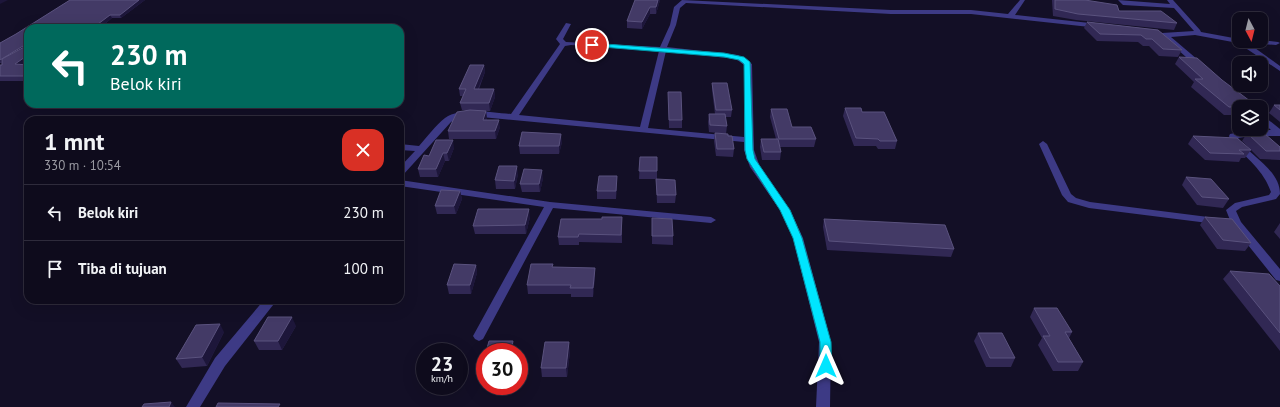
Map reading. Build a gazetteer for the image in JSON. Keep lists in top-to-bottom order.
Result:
{
  "north": "bottom",
  "page": {
    "turn": ["230 m", "Belok kiri"],
    "heading": ["1 mnt", "330 m · 10:54"],
    "list": [
      {
        "name": "Belok kiri",
        "value": "230 m"
      },
      {
        "name": "Tiba di tujuan",
        "value": "100 m"
      }
    ],
    "speed": "23 km/h",
    "limit": "30"
  }
}
